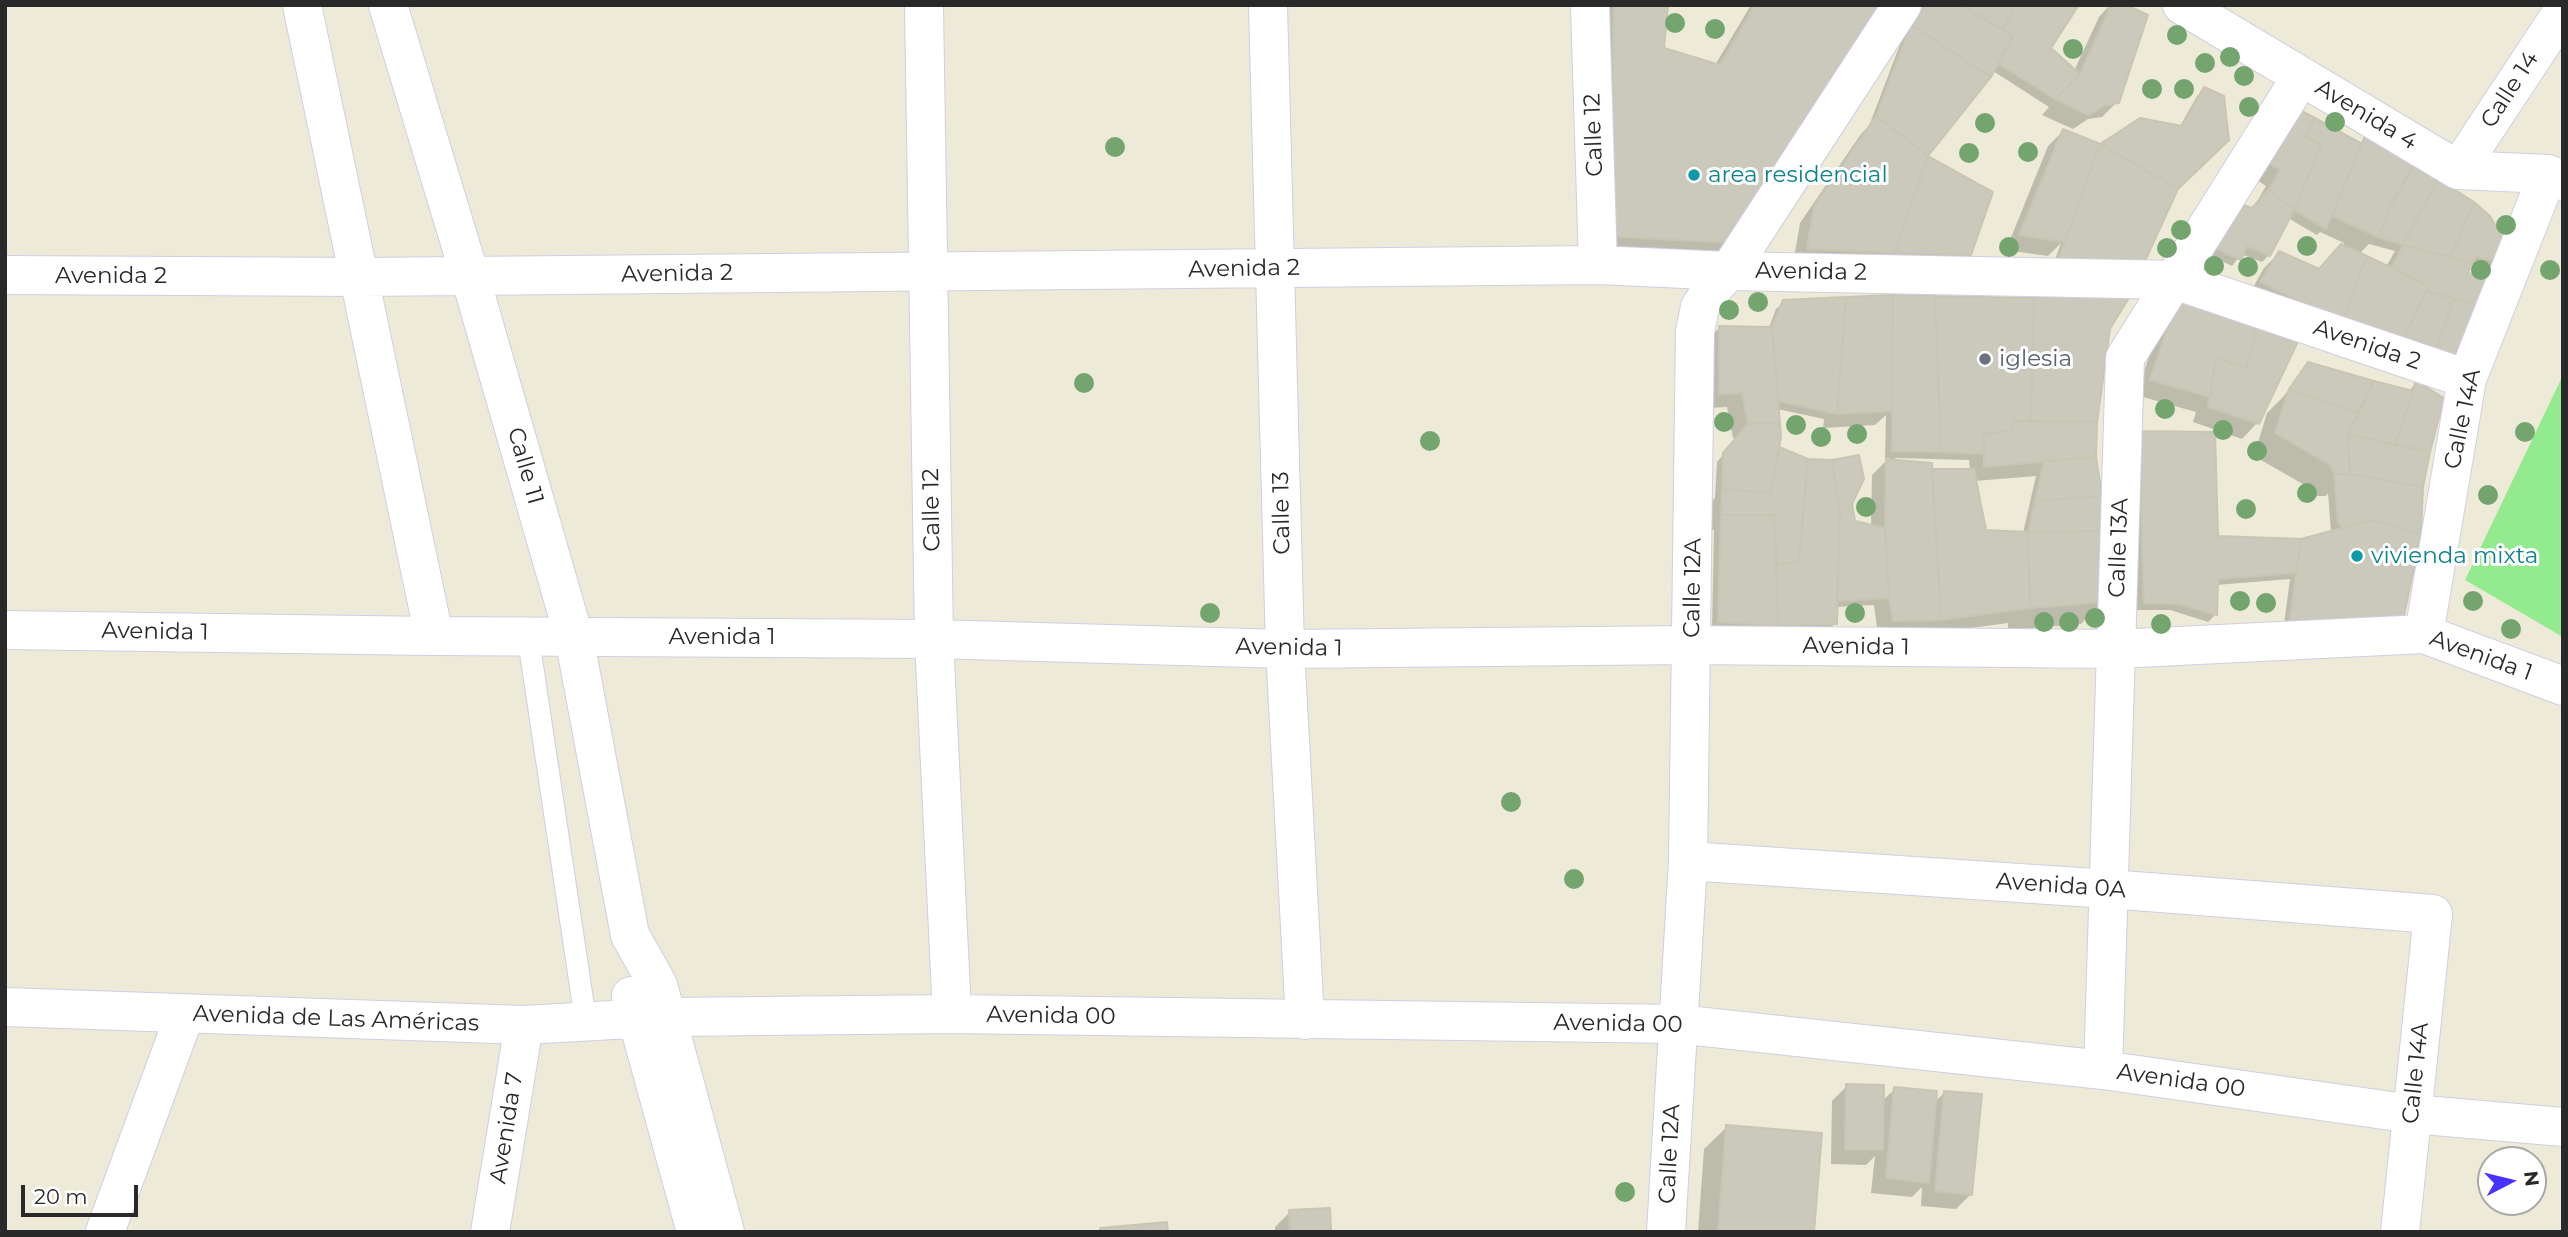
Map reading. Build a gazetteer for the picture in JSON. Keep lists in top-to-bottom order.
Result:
{
  "streets": {
    "street": [
      "Calle 14",
      "Avenida 4",
      "Calle 12",
      "Avenida 2",
      "Calle 14A",
      "Calle 11",
      "Calle 13",
      "Calle 13A",
      "Calle 12A",
      "Avenida 1",
      "Avenida 0A",
      "Avenida 00",
      "Avenida de Las Américas",
      "Avenida 7"
    ]
  },
  "crossings": [
    ["Calle 14", "Avenida 4"],
    ["Avenida 4", "Calle 14A"],
    ["Avenida 4", "Calle 13A"],
    ["Calle 12", "Avenida 2"],
    ["Calle 12", "Avenida 1"],
    ["Calle 12", "Avenida 00"],
    ["Avenida 2", "Calle 14A"],
    ["Avenida 2", "Calle 11"],
    ["Avenida 2", "Calle 13"],
    ["Avenida 2", "Calle 13A"],
    ["Avenida 2", "Calle 12A"],
    ["Calle 14A", "Avenida 1"],
    ["Calle 14A", "Avenida 0A"],
    ["Calle 14A", "Avenida 00"],
    ["Calle 11", "Avenida 1"],
    ["Calle 11", "Avenida 00"],
    ["Calle 11", "Avenida de Las Américas"],
    ["Calle 13", "Avenida 1"],
    ["Calle 13", "Avenida 00"],
    ["Calle 13A", "Avenida 1"],
    ["Calle 13A", "Avenida 0A"],
    ["Calle 13A", "Avenida 00"],
    ["Calle 12A", "Avenida 1"],
    ["Calle 12A", "Avenida 0A"],
    ["Calle 12A", "Avenida 00"],
    ["Avenida 00", "Avenida de Las Américas"],
    ["Avenida de Las Américas", "Avenida 7"]
  ],
  "places": ["area residencial", "iglesia", "vivienda mixta"],
  "scale_bar": "20 m",
  "north": "right"
}
